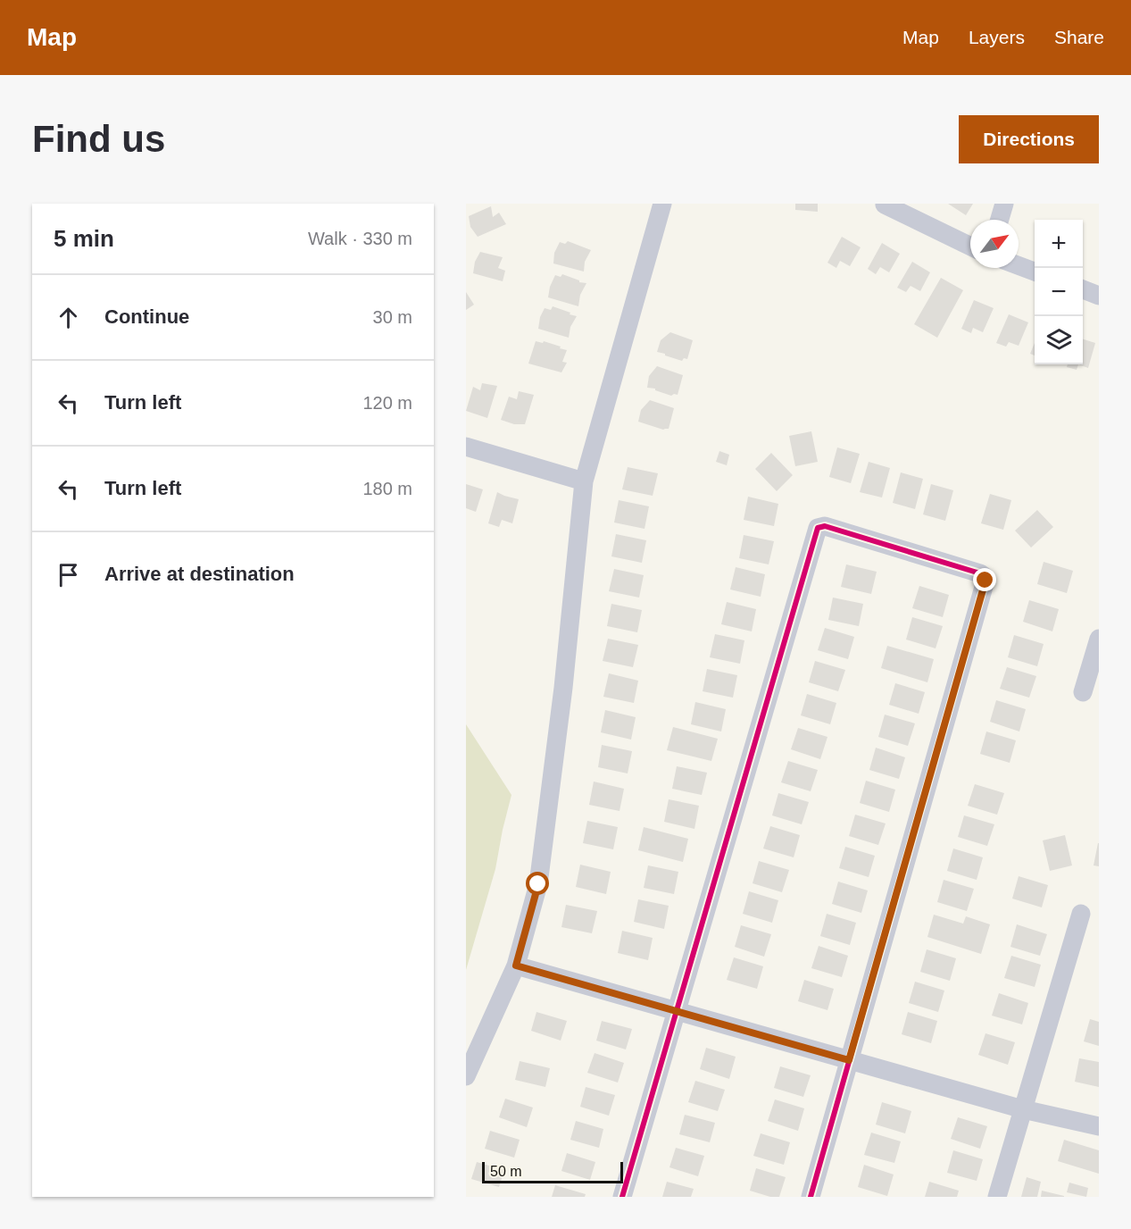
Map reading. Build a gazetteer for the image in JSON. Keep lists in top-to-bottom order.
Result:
{
  "scale_bar": "50 m",
  "north": "top right",
  "page": {
    "header": "Map",
    "nav": ["Map", "Layers", "Share"],
    "buttons": "Directions",
    "title": "Find us",
    "heading": ["5 min", "Walk · 330 m"],
    "map_buttons": ["+", "−"],
    "list": [
      ["Continue", "30 m"],
      ["Turn left", "120 m"],
      ["Turn left", "180 m"],
      "Arrive at destination"
    ],
    "scale": "50 m"
  }
}
